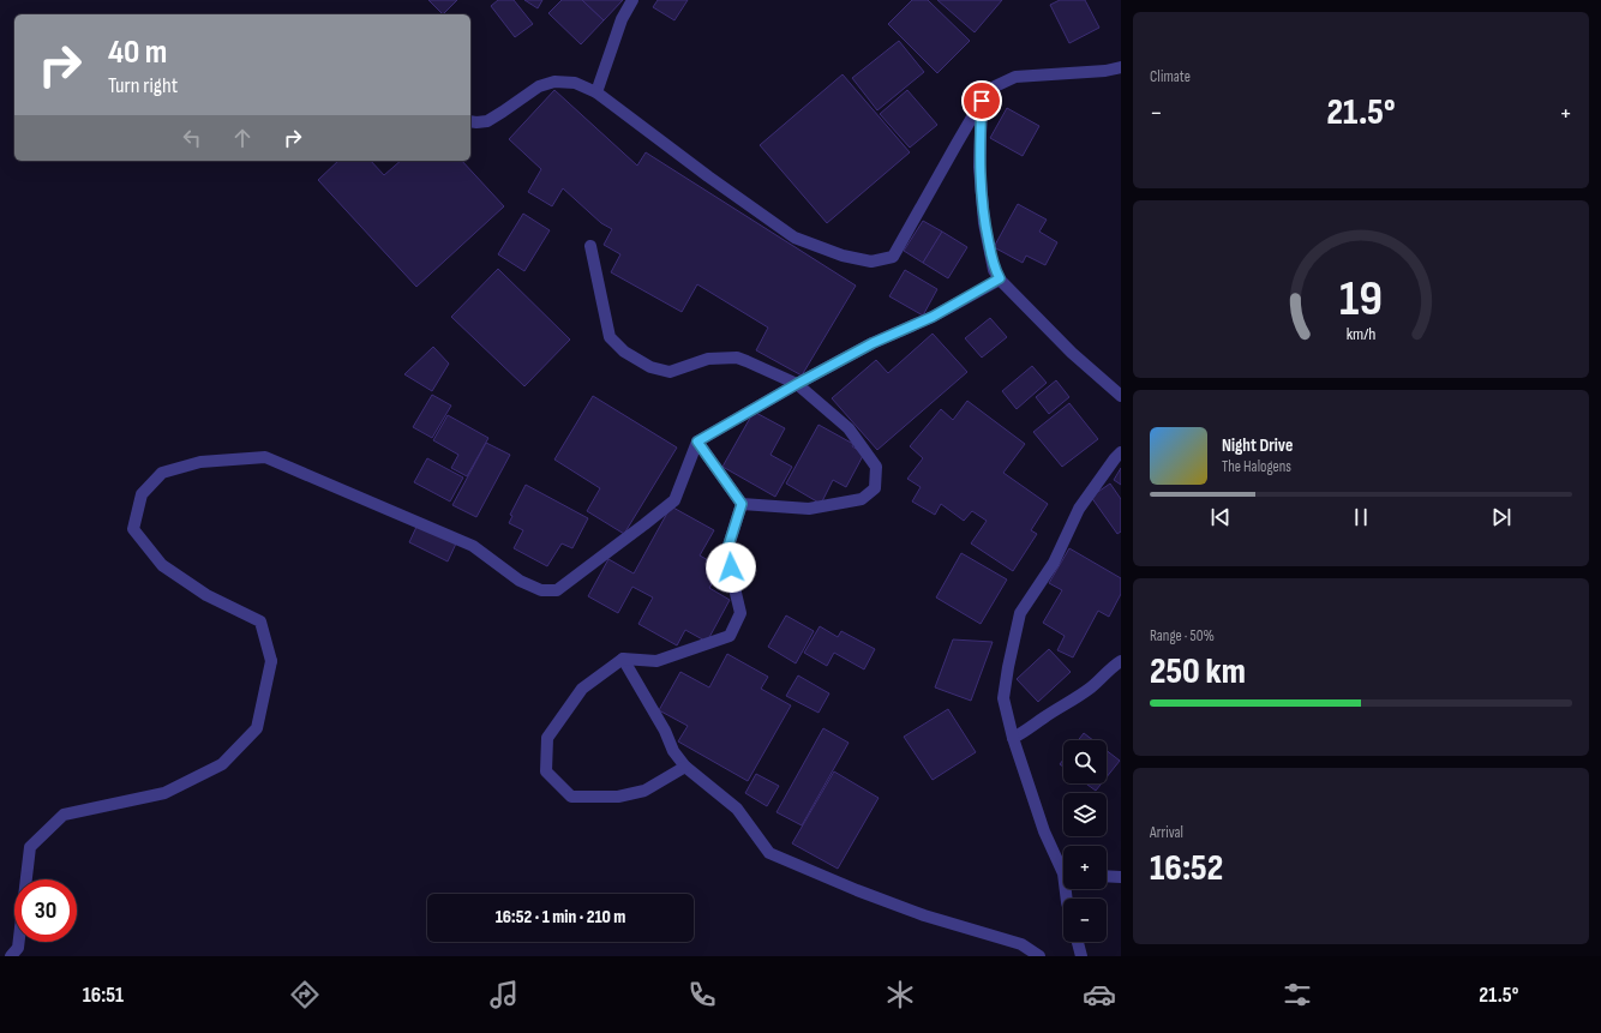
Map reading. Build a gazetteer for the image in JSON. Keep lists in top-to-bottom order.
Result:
{
  "page": {
    "tile": [
      "Climate",
      ["Range · 50%", "250 km"],
      ["Arrival", "16:52"]
    ],
    "turn": ["40 m", "Turn right"],
    "heat": ["−", "21.5°", "+"],
    "song": ["Night Drive", "The Halogens"],
    "map_buttons": ["+", "−"],
    "limit": "30",
    "trip": "16:52 · 1 min · 210 m",
    "tabs": ["16:51", "21.5°"],
    "gauge": ["19", "km/h"]
  }
}
